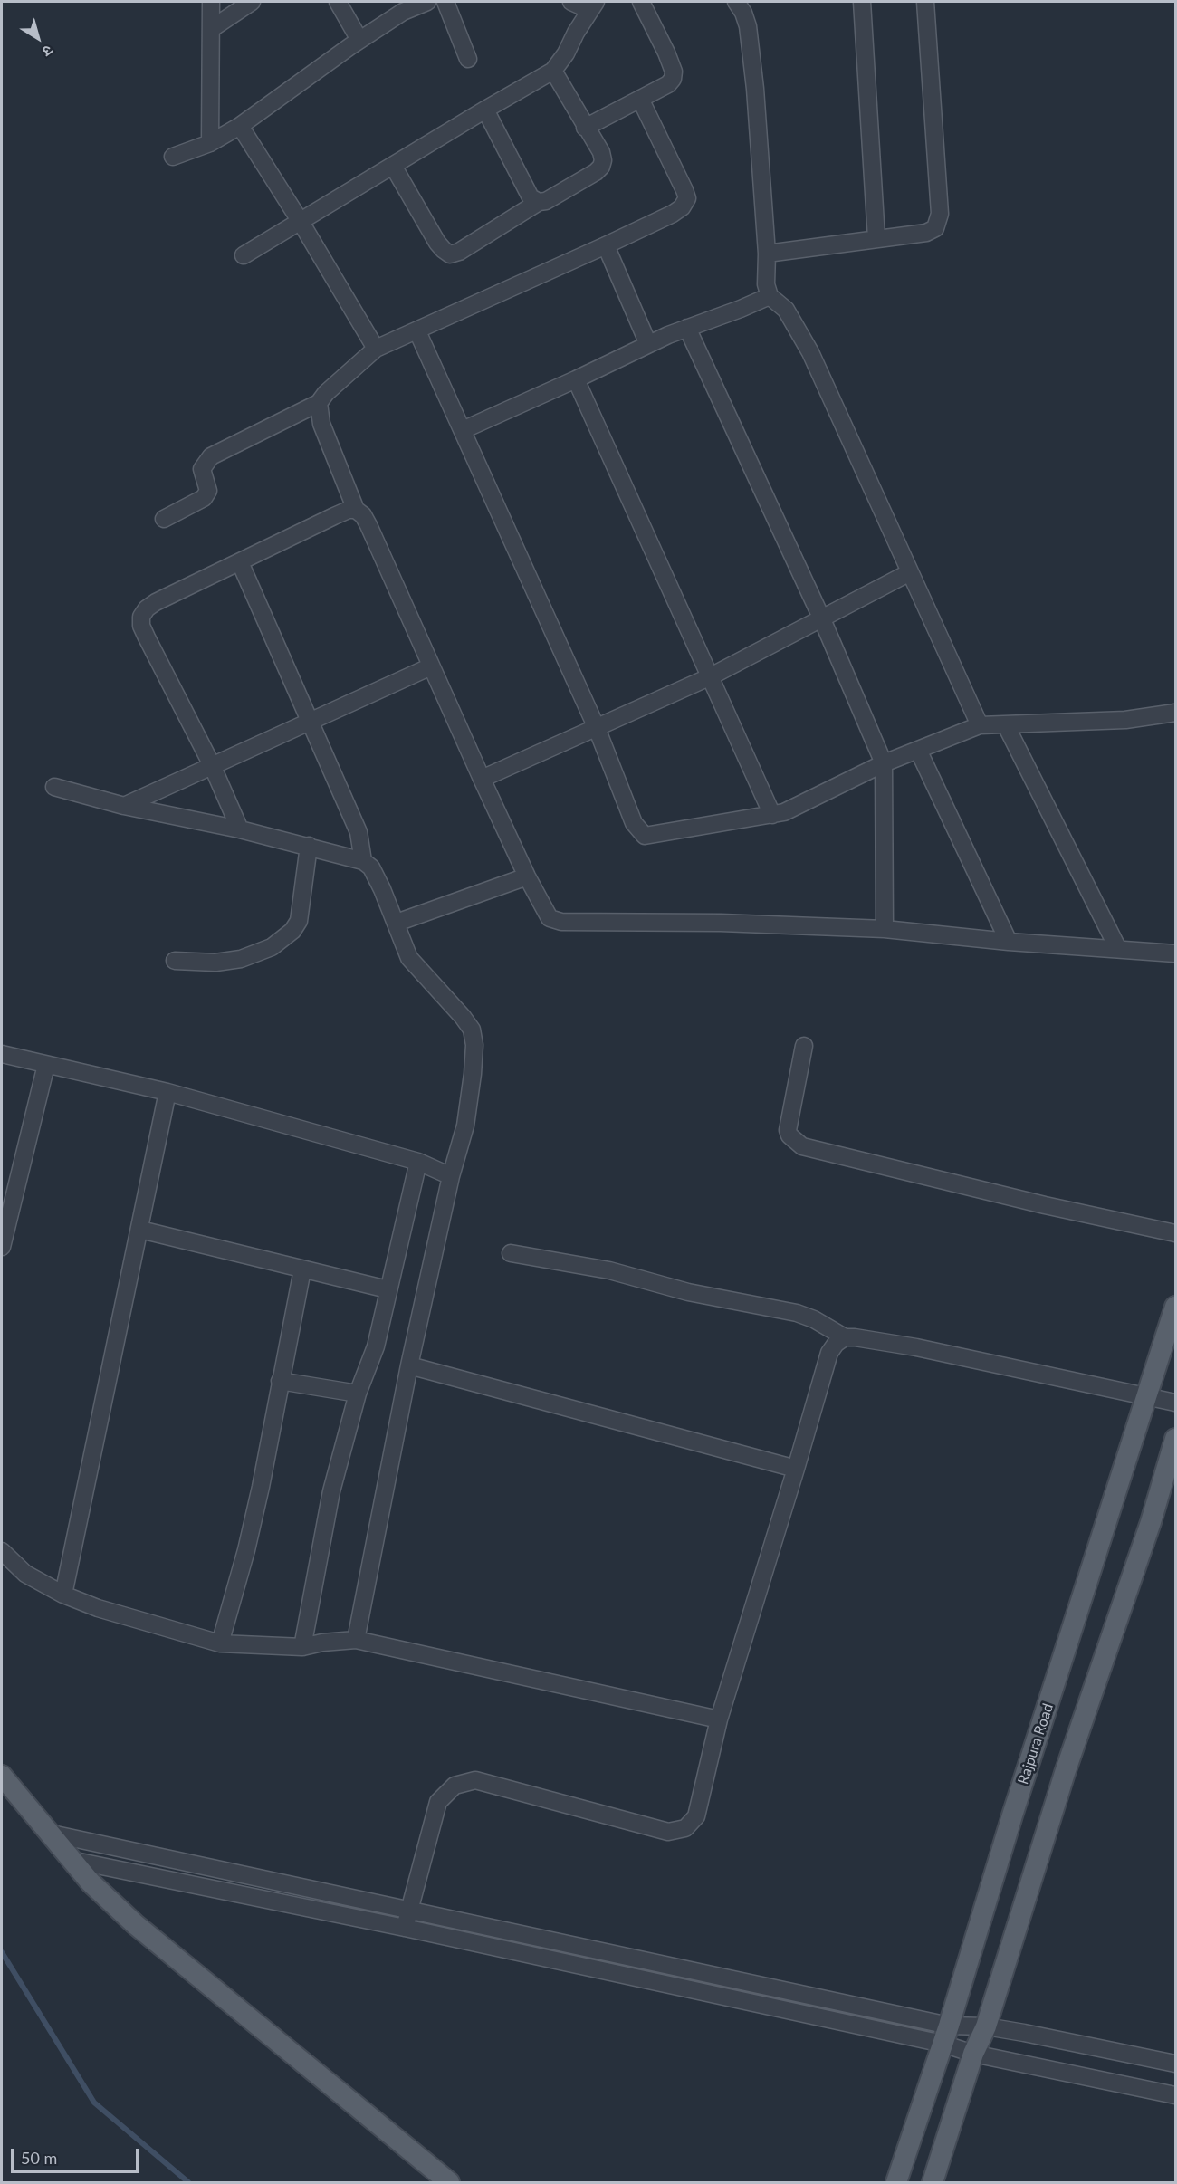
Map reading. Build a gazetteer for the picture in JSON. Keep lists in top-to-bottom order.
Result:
{
  "streets": {
    "main road": ["Rajpura Road"]
  },
  "scale_bar": "50 m",
  "north": "bottom right"
}
